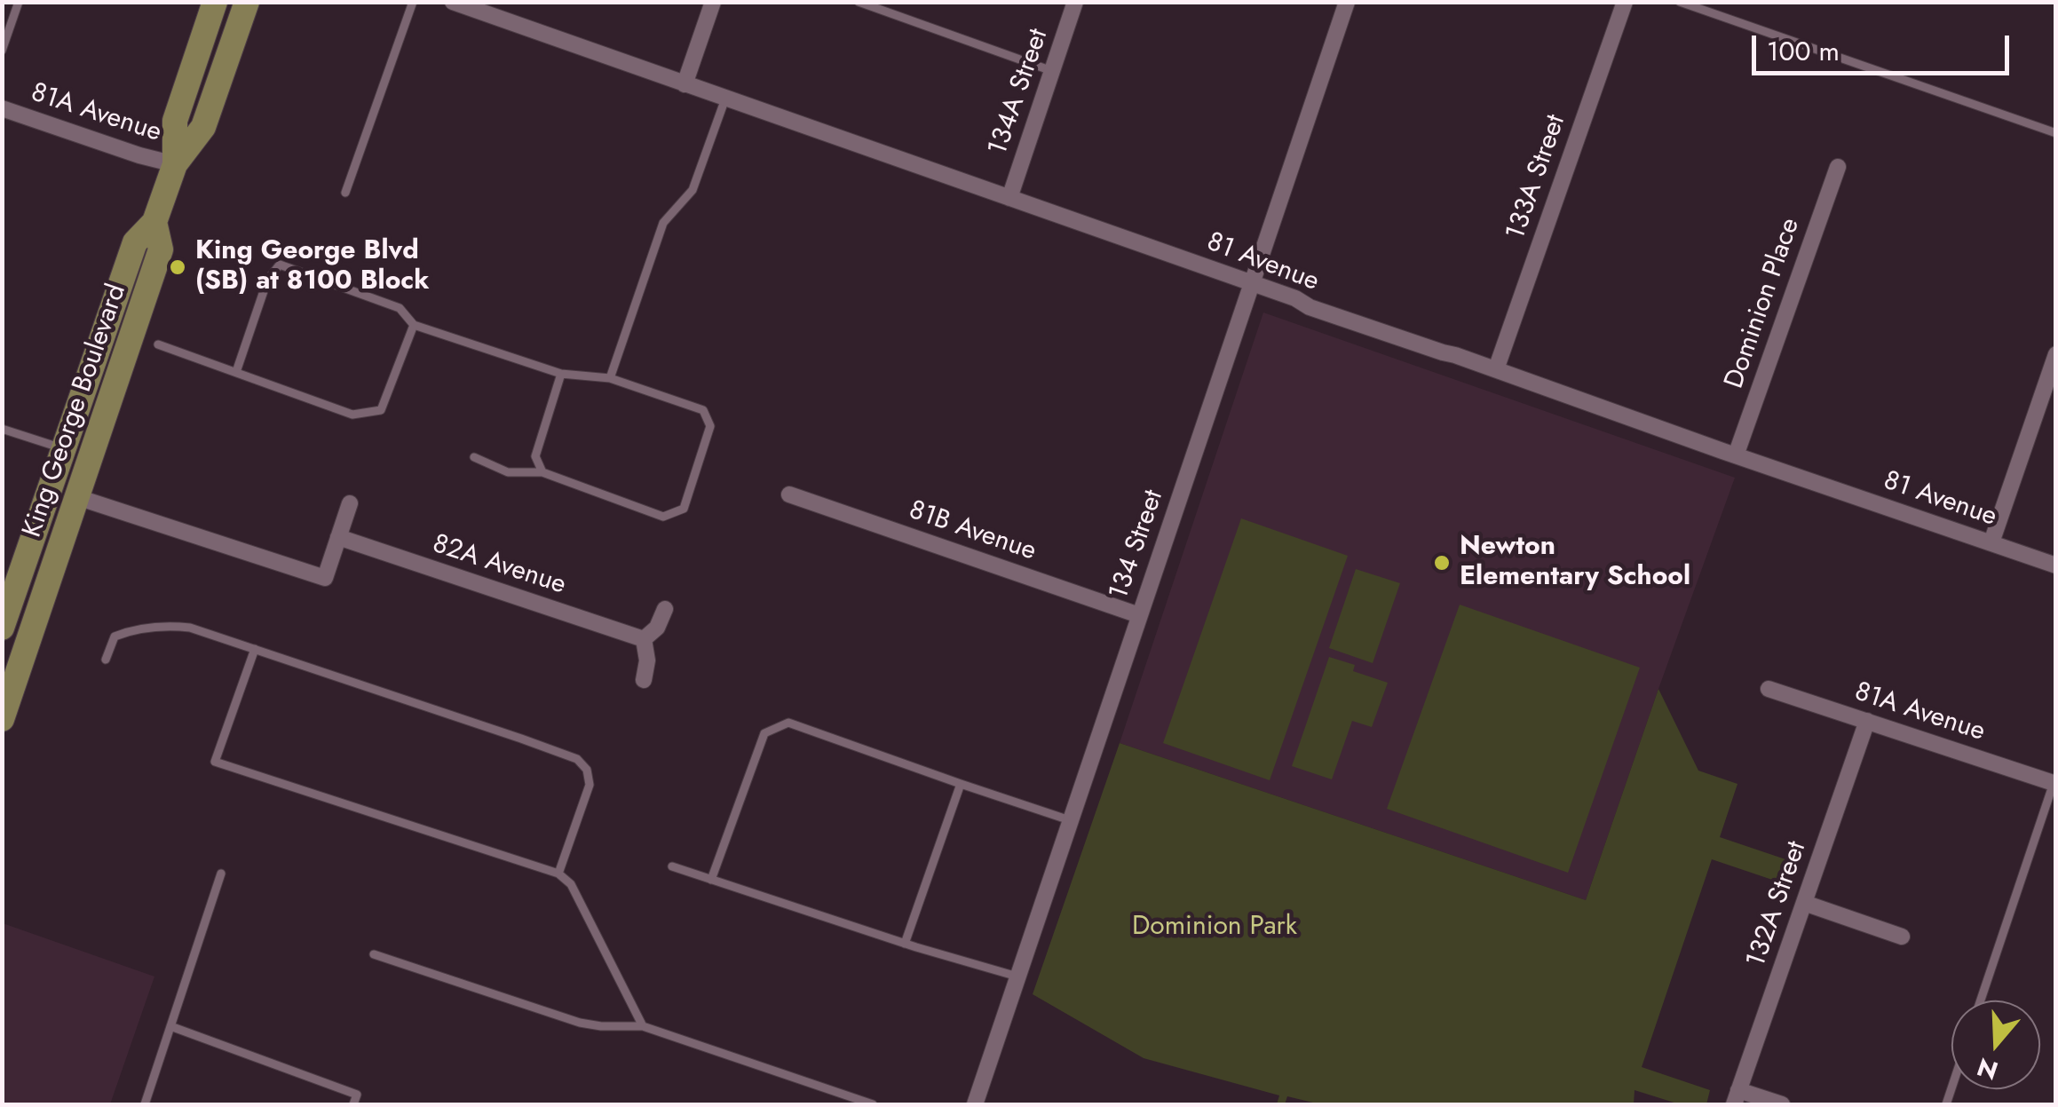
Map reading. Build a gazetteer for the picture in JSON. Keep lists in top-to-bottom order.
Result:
{
  "streets": {
    "main road": ["King George Boulevard"],
    "street": [
      "134A Street",
      "81A Avenue",
      "133A Street",
      "81 Avenue",
      "Dominion Place",
      "81B Avenue",
      "134 Street",
      "82A Avenue",
      "132A Street"
    ]
  },
  "crossings": [
    ["134A Street", "81 Avenue"],
    ["81A Avenue", "King George Boulevard"],
    ["81A Avenue", "132A Street"],
    ["133A Street", "81 Avenue"],
    ["81 Avenue", "Dominion Place"],
    ["81 Avenue", "134 Street"],
    ["81B Avenue", "134 Street"]
  ],
  "parks": ["Dominion Park"],
  "places": ["King George Blvd (SB) at 8100 Block", "Newton Elementary School"],
  "scale_bar": "100 m",
  "north": "bottom"
}
